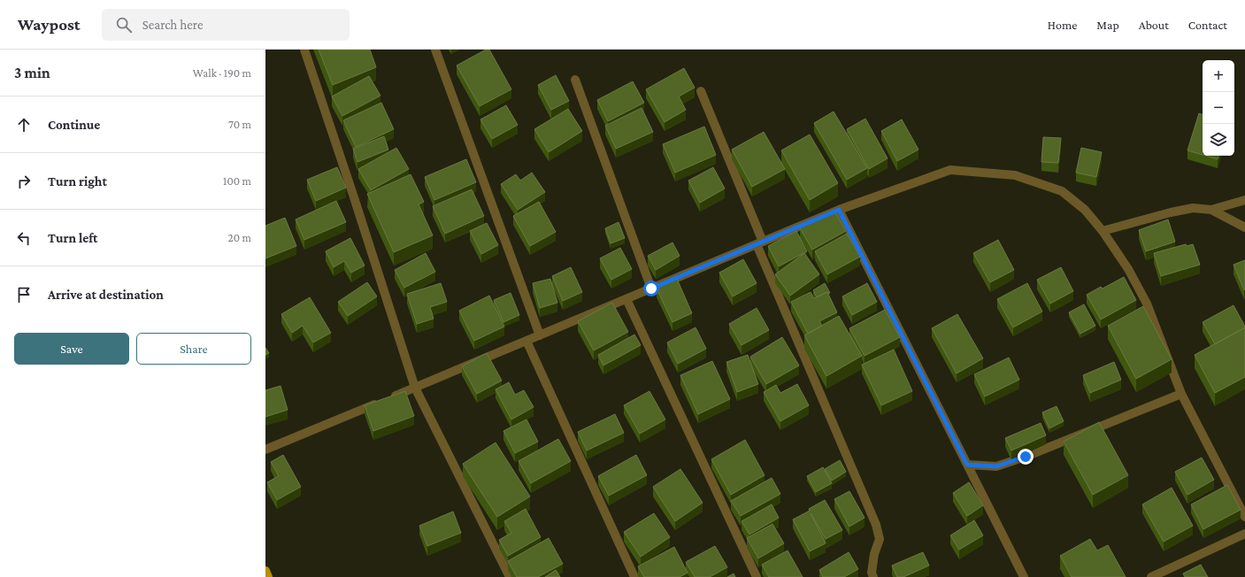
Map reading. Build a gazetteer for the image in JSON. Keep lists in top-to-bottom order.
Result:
{
  "page": {
    "header": "Waypost",
    "search": "Search here",
    "nav": [
      "Home",
      "Map",
      "About",
      "Contact"
    ],
    "heading": ["3 min", "Walk · 190 m"],
    "map_buttons": ["+", "−"],
    "list": [
      ["Continue", "70 m"],
      ["Turn right", "100 m"],
      ["Turn left", "20 m"],
      "Arrive at destination"
    ],
    "buttons": ["Save", "Share"]
  }
}
